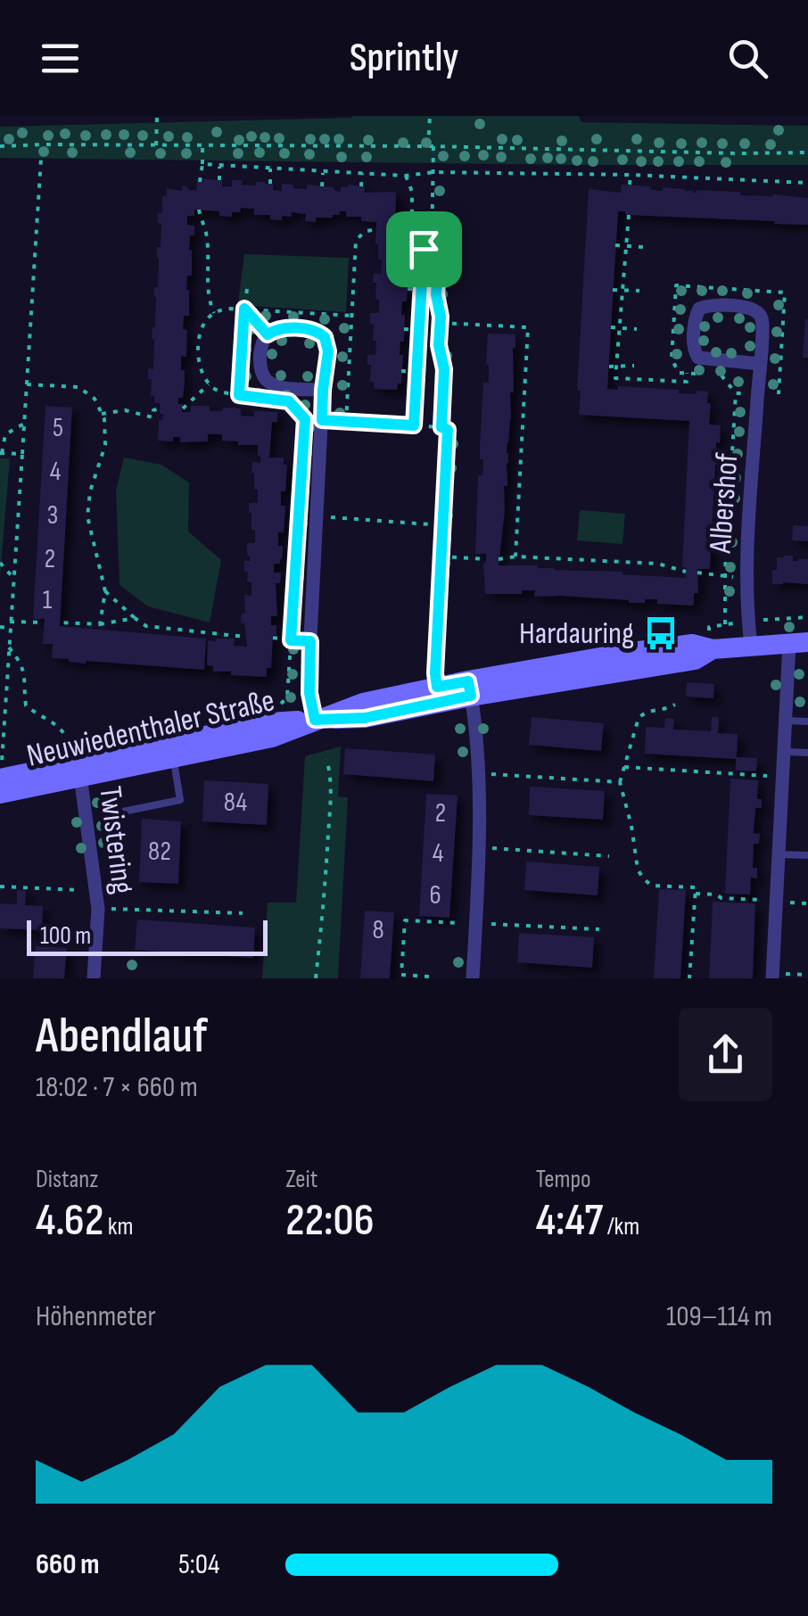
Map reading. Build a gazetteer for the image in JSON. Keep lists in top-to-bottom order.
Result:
{
  "streets": {
    "street": ["Albershof", "Neuwiedenthaler Straße", "Twistering"]
  },
  "crossings": [
    ["Albershof", "Neuwiedenthaler Straße"],
    ["Neuwiedenthaler Straße", "Twistering"]
  ],
  "places": {
    "bus stop": ["Hardauring"]
  },
  "house_numbers": [
    "5",
    "4",
    "3",
    "2",
    "1",
    "84",
    "2",
    "82",
    "4",
    "6",
    "8"
  ],
  "scale_bar": "100 m",
  "page": {
    "header": "Sprintly",
    "scale": "100 m",
    "heading": ["Abendlauf", "18:02 · 7 × 660 m"],
    "stats": [
      ["Distanz", "4.62 km"],
      ["Zeit", "22:06"],
      ["Tempo", "4:47 /km"]
    ],
    "chart": ["Höhenmeter", "109–114 m"],
    "list": [
      {
        "name": "660 m",
        "note": "5:04"
      }
    ]
  }
}
